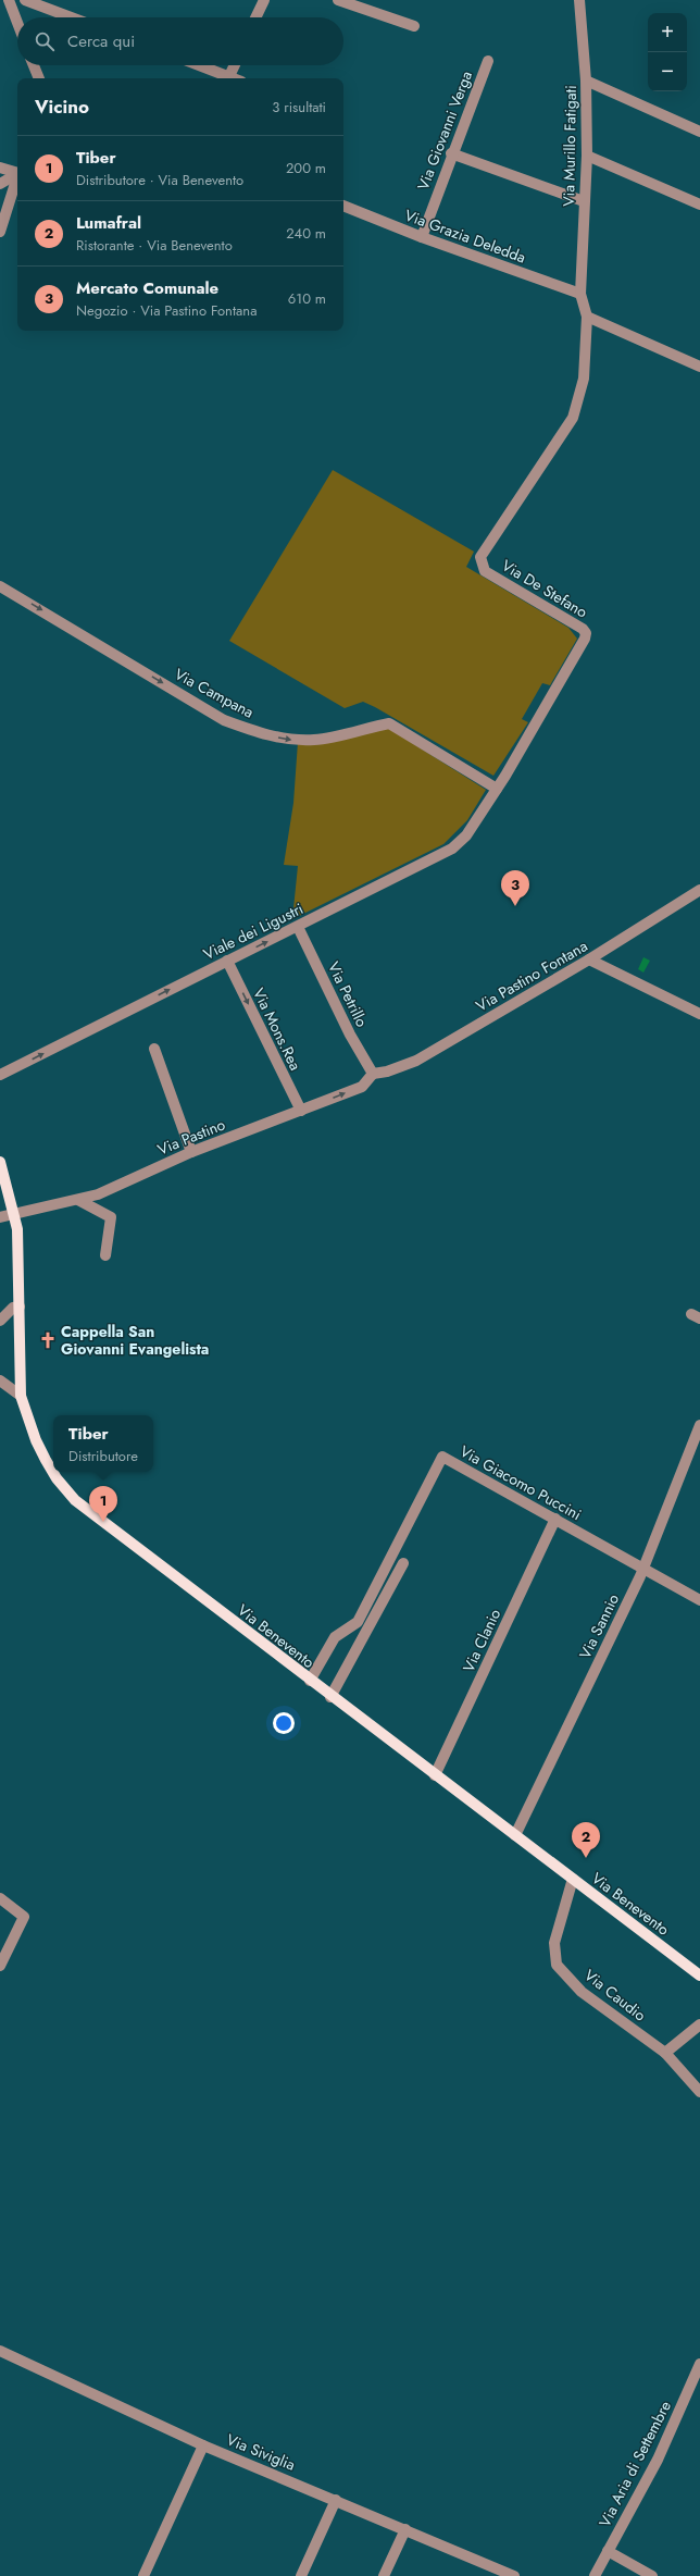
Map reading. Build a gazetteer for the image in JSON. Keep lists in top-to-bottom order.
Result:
{
  "streets": {
    "main road": ["Via Benevento"],
    "street": [
      "Via Giovanni Verga",
      "Via Murillo Fatigati",
      "Via Grazia Deledda",
      "Via De Stefano",
      "Via Campana",
      "Viale dei Ligustri",
      "Via Pastino Fontana",
      "Via Petrillo",
      "Via Mons.Rea",
      "Via Pastino",
      "Via Giacomo Puccini",
      "Via Sannio",
      "Via Clanio",
      "Via Caudio",
      "Via Siviglia",
      "Via Aria di Settembre"
    ]
  },
  "crossings": [
    ["Via Giovanni Verga", "Via Grazia Deledda"],
    ["Via Murillo Fatigati", "Via Grazia Deledda"],
    ["Via Murillo Fatigati", "Via De Stefano"],
    ["Via Grazia Deledda", "Via De Stefano"],
    ["Via De Stefano", "Via Campana"],
    ["Via De Stefano", "Viale dei Ligustri"],
    ["Via Campana", "Viale dei Ligustri"],
    ["Viale dei Ligustri", "Via Petrillo"],
    ["Viale dei Ligustri", "Via Mons.Rea"],
    ["Via Pastino Fontana", "Via Petrillo"],
    ["Via Pastino Fontana", "Via Pastino"],
    ["Via Petrillo", "Via Pastino"],
    ["Via Mons.Rea", "Via Pastino"],
    ["Via Pastino", "Via Benevento"],
    ["Via Giacomo Puccini", "Via Sannio"],
    ["Via Giacomo Puccini", "Via Benevento"],
    ["Via Giacomo Puccini", "Via Clanio"],
    ["Via Sannio", "Via Benevento"],
    ["Via Benevento", "Via Clanio"],
    ["Via Benevento", "Via Caudio"]
  ],
  "one_way": ["Via Campana", "Viale dei Ligustri", "Via Mons.Rea"],
  "places": {
    "church": ["Cappella San Giovanni Evangelista"]
  },
  "page": {
    "map_buttons": ["+", "−"],
    "search": "Cerca qui",
    "heading": ["Vicino", "3 risultati"],
    "list": [
      {
        "mark": "1",
        "name": "Tiber",
        "note": "Distributore · Via Benevento",
        "value": "200 m"
      },
      {
        "mark": "2",
        "name": "Lumafral",
        "note": "Ristorante · Via Benevento",
        "value": "240 m"
      },
      {
        "mark": "3",
        "name": "Mercato Comunale",
        "note": "Negozio · Via Pastino Fontana",
        "value": "610 m"
      }
    ],
    "pins": ["3", "1", "2"],
    "popup": ["Tiber", "Distributore"]
  }
}
